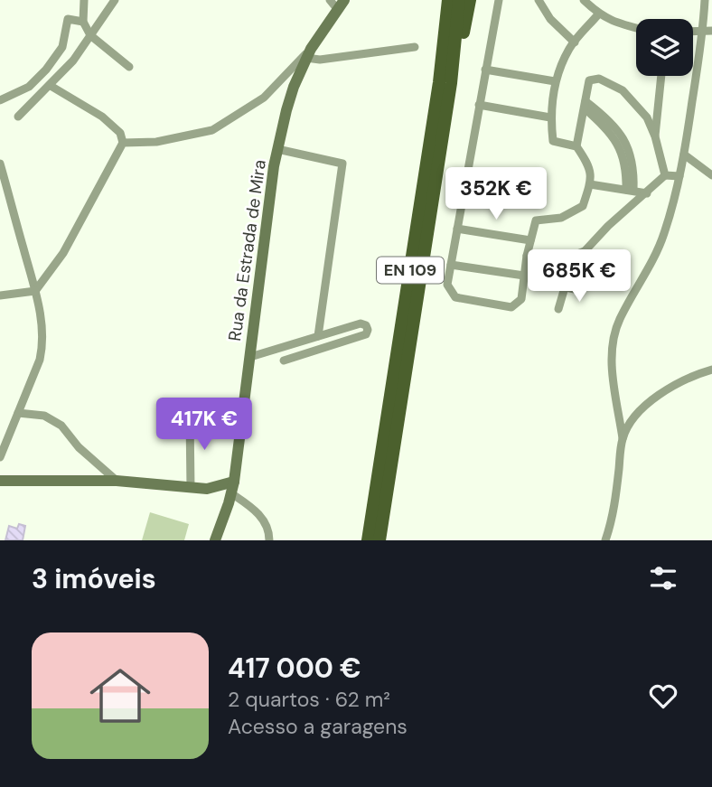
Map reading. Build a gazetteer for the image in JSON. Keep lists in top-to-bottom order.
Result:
{
  "streets": {
    "main road": ["EN 109"],
    "street": ["Rua da Estrada de Mira"]
  },
  "page": {
    "price": ["352K €", "685K €", "417K €"],
    "heading": "3 imóveis",
    "list": [
      {
        "name": "417 000 €",
        "note": "2 quartos · 62 m² · Acesso a garagens"
      }
    ]
  }
}
